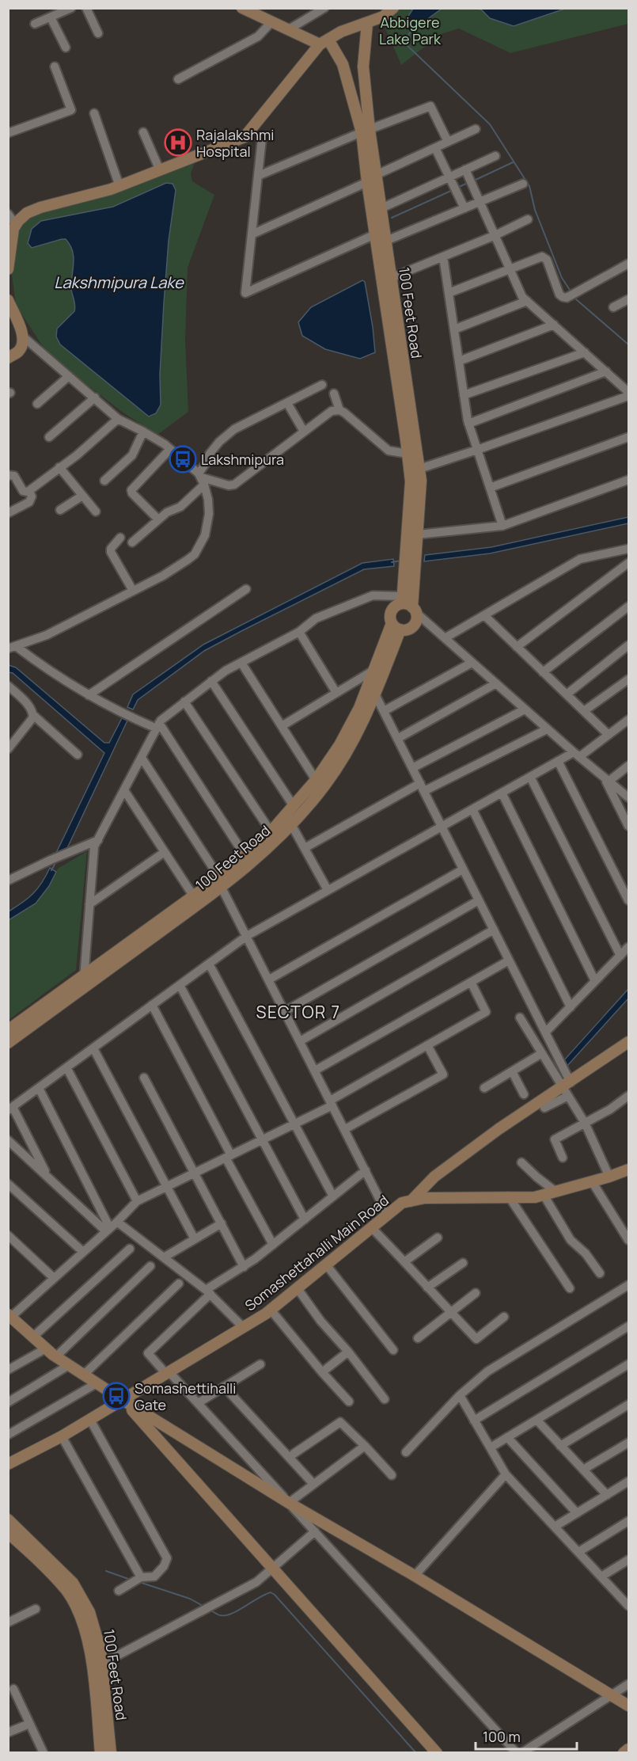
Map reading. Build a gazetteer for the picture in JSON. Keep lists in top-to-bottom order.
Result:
{
  "streets": {
    "main road": ["100 Feet Road", "Somashettahalli Main Road"]
  },
  "districts": ["SECTOR 7"],
  "water": ["Lakshmipura Lake"],
  "parks": ["Abbigere Lake Park"],
  "places": {
    "hospital": ["Rajalakshmi Hospital"],
    "bus stop": ["Lakshmipura", "Somashettihalli Gate"]
  },
  "scale_bar": "100 m"
}
